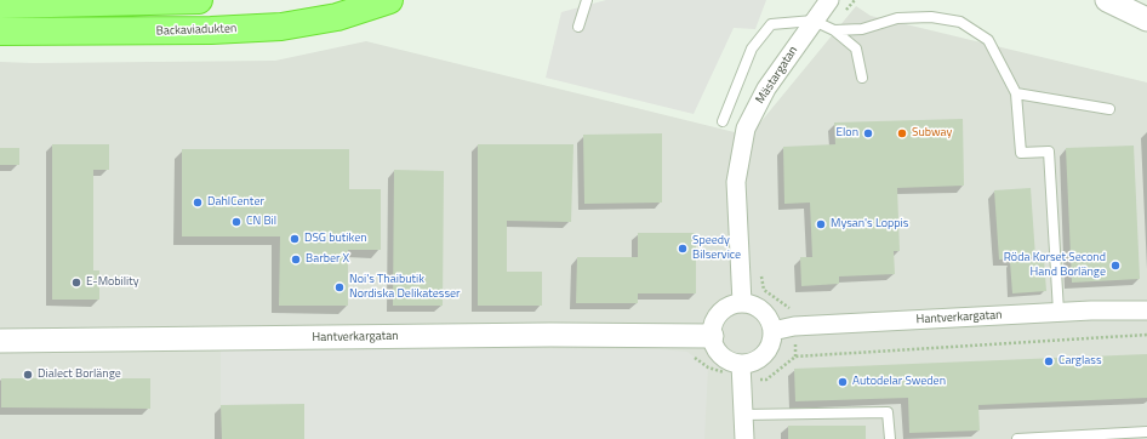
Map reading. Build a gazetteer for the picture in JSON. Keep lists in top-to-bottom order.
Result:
{
  "streets": {
    "highway": ["Backaviadukten"],
    "street": ["Mästargatan", "Hantverkargatan"]
  },
  "crossings": [
    ["Mästargatan", "Hantverkargatan"]
  ],
  "places": [
    "Elon",
    "Subway",
    "DahlCenter",
    "CN Bil",
    "Mysan's Loppis",
    "DSG butiken",
    "Speedy Bilservice",
    "Barber X",
    "Röda Korset Second Hand Borlänge",
    "E-Mobility",
    "Noi's Thaibutik Nordiska Delikatesser",
    "Carglass",
    "Dialect Borlänge",
    "Autodelar Sweden"
  ]
}
